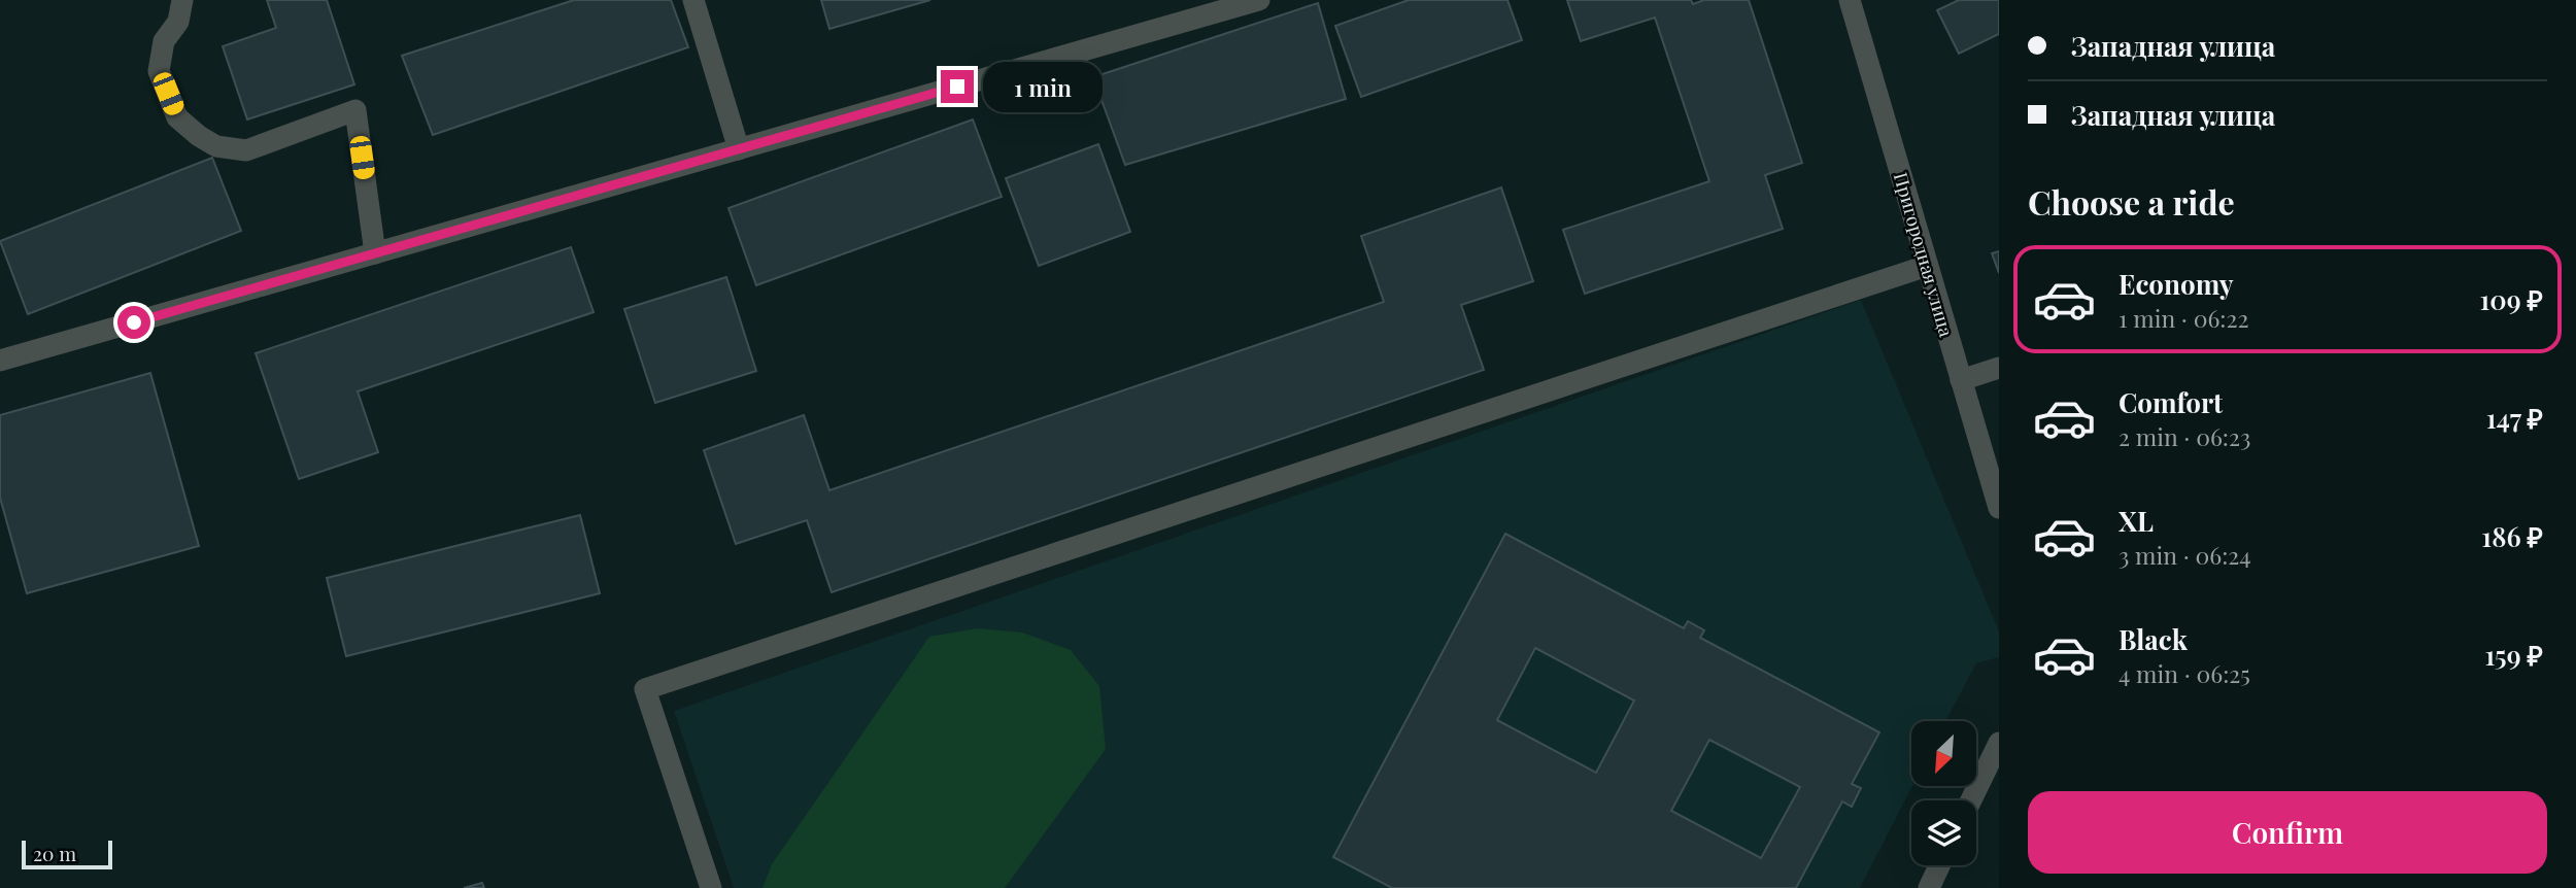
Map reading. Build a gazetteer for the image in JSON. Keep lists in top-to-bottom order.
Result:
{
  "streets": {
    "street": ["Пригородная улица"]
  },
  "scale_bar": "20 m",
  "north": "bottom left",
  "page": {
    "banner": ["Западная улица", "Западная улица"],
    "bubble": "1 min",
    "heading": "Choose a ride",
    "list": [
      {
        "name": "Economy",
        "note": "1 min · 06:22",
        "value": "109 ₽"
      },
      {
        "name": "Comfort",
        "note": "2 min · 06:23",
        "value": "147 ₽"
      },
      {
        "name": "XL",
        "note": "3 min · 06:24",
        "value": "186 ₽"
      },
      {
        "name": "Black",
        "note": "4 min · 06:25",
        "value": "159 ₽"
      }
    ],
    "buttons": "Confirm",
    "scale": "20 m"
  }
}
